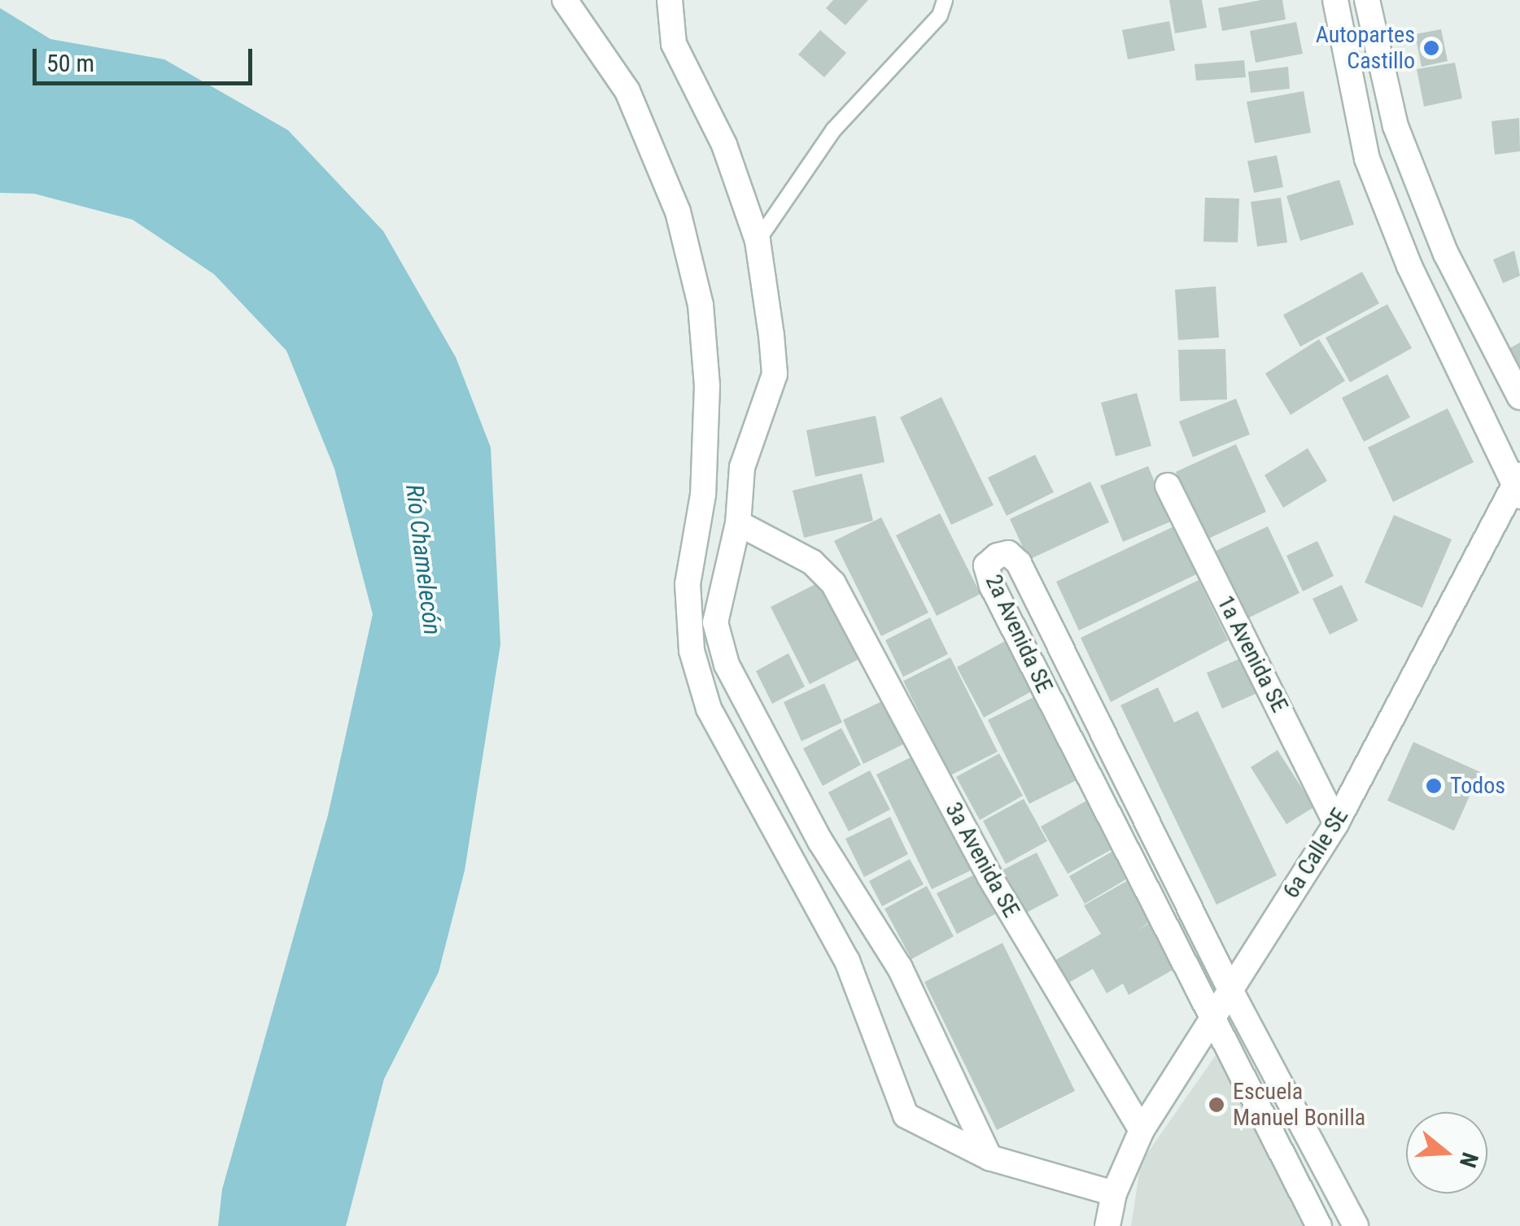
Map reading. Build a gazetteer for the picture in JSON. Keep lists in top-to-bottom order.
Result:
{
  "streets": {
    "street": [
      "2a Avenida SE",
      "1a Avenida SE",
      "6a Calle SE",
      "3a Avenida SE"
    ]
  },
  "crossings": [
    ["2a Avenida SE", "6a Calle SE"],
    ["1a Avenida SE", "6a Calle SE"],
    ["6a Calle SE", "3a Avenida SE"]
  ],
  "water": ["Río Chamelecón"],
  "places": ["Autopartes Castillo", "Todos", "Escuela Manuel Bonilla"],
  "scale_bar": "50 m",
  "north": "right"
}
